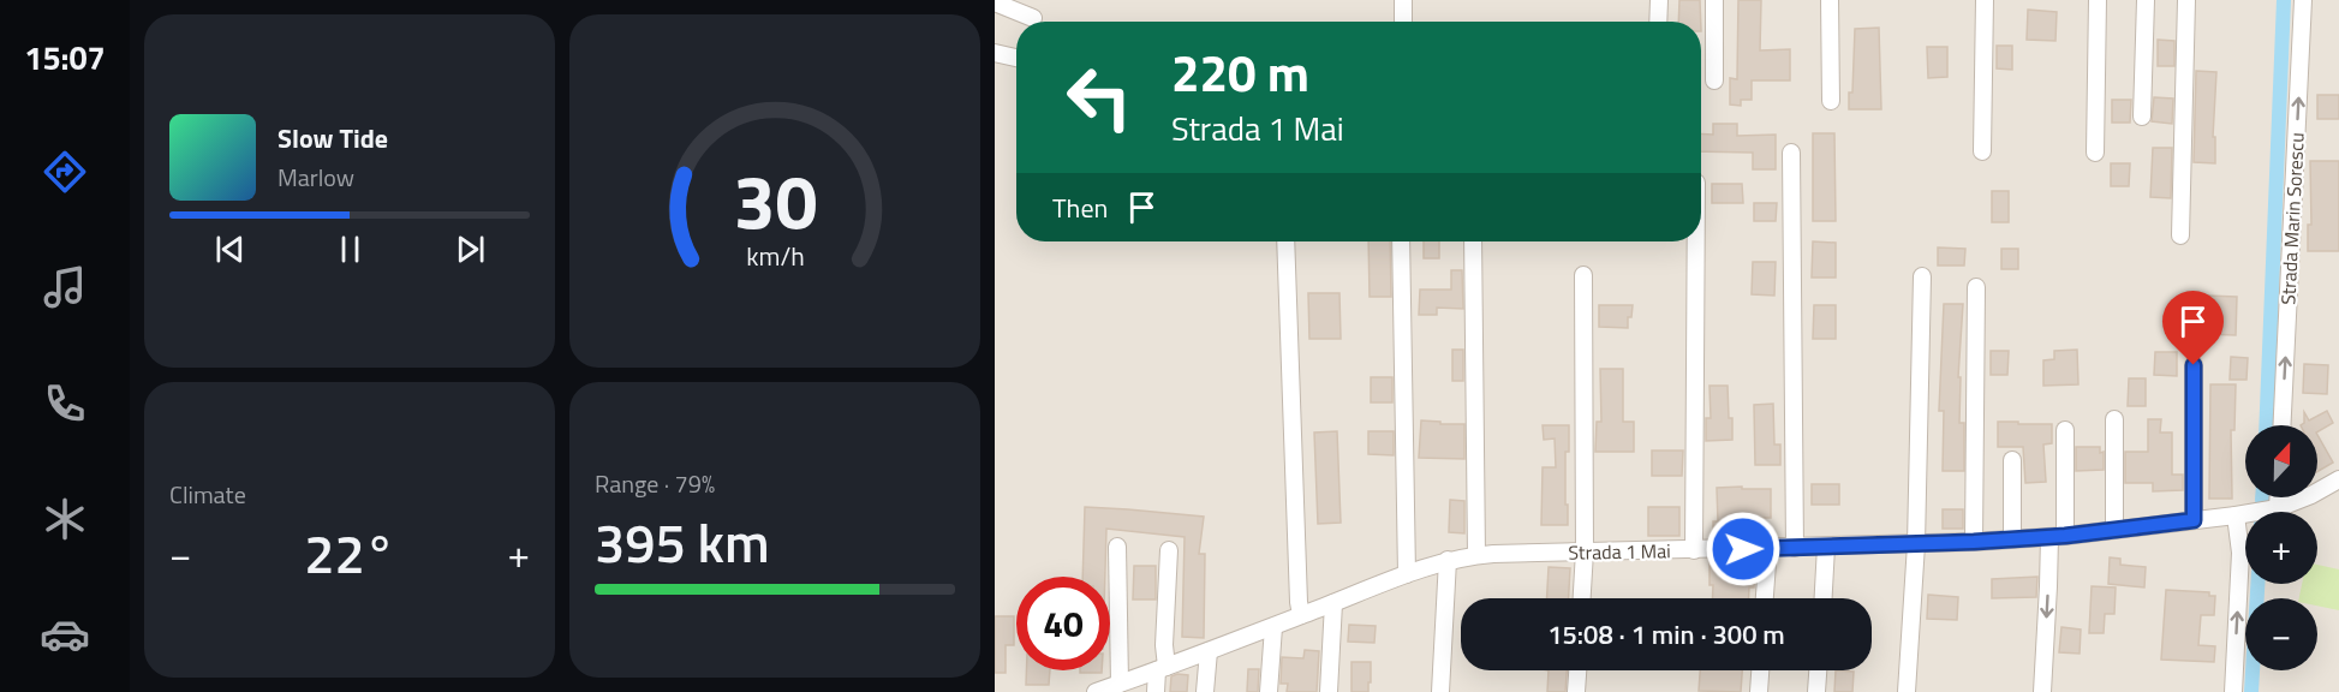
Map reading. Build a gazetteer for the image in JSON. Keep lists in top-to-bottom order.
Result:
{
  "streets": {
    "street": ["Strada Marin Sorescu", "Strada 1 Mai"]
  },
  "north": "top",
  "page": {
    "tabs": "15:07",
    "turn": ["220 m", "Strada 1 Mai"],
    "song": ["Slow Tide", "Marlow"],
    "then": "Then",
    "tile": [
      "Climate",
      ["Range · 79%", "395 km"]
    ],
    "map_buttons": ["+", "−"],
    "heat": ["−", "22°", "+"],
    "limit": "40",
    "trip": "15:08 · 1 min · 300 m",
    "gauge": ["30", "km/h"]
  }
}
